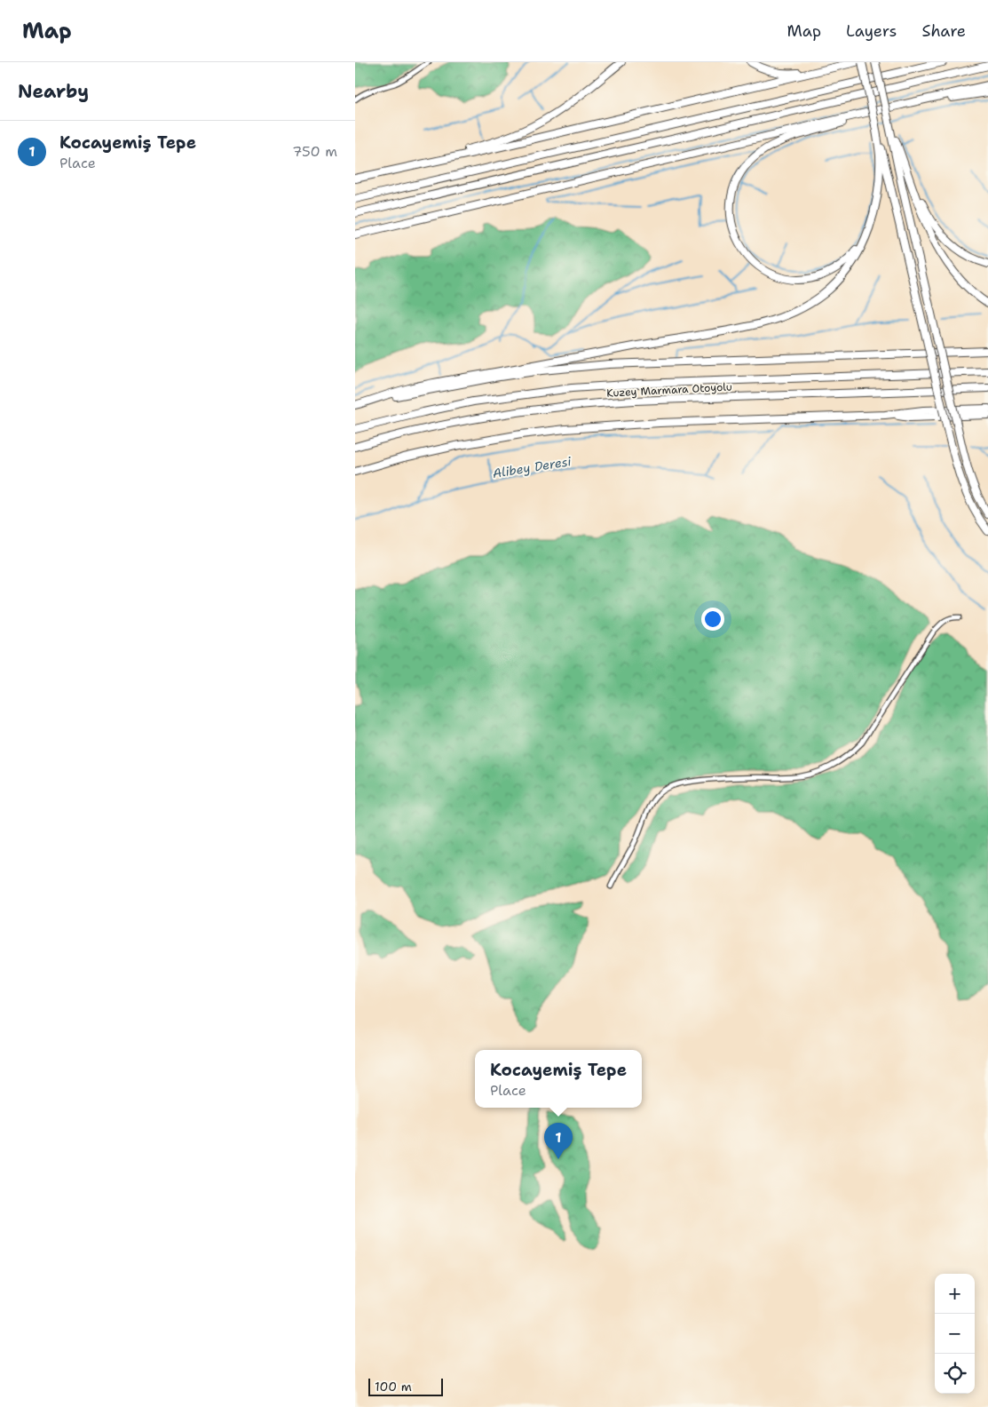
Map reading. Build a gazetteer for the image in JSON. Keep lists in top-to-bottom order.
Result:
{
  "streets": {
    "highway": ["Kuzey Marmara Otoyolu"]
  },
  "water": ["Alibey Deresi"],
  "scale_bar": "100 m",
  "page": {
    "header": "Map",
    "nav": ["Map", "Layers", "Share"],
    "heading": "Nearby",
    "list": [
      {
        "mark": "1",
        "name": "Kocayemiş Tepe",
        "note": "Place",
        "value": "750 m"
      }
    ],
    "popup": ["Kocayemiş Tepe", "Place"],
    "pins": "1",
    "map_buttons": ["+", "−"],
    "scale": "100 m"
  }
}
